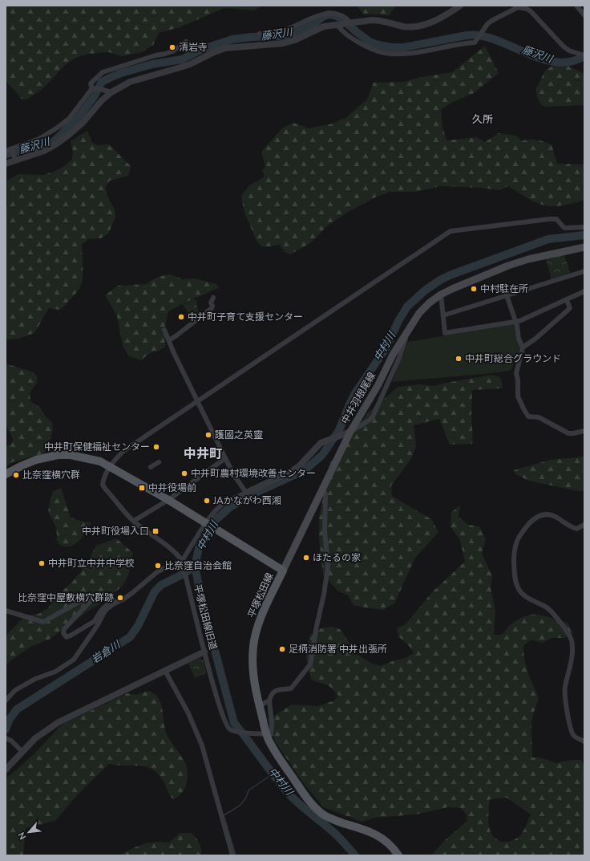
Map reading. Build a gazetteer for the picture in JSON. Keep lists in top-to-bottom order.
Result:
{
  "streets": {
    "main road": ["中井羽根尾線", "平塚松田線"],
    "street": ["平塚松田線旧道"]
  },
  "crossings": [
    ["中井羽根尾線", "平塚松田線"],
    ["平塚松田線", "平塚松田線旧道"]
  ],
  "districts": ["久所", "中井町"],
  "water": ["藤沢川", "中村川", "岩倉川"],
  "places": {
    "other": [
      "清岩寺",
      "中村駐在所",
      "中井町子育て支援センター",
      "中井町総合グラウンド",
      "護國之英靈",
      "中井町保健福祉センター",
      "中井町農村環境改善センター",
      "比奈窪横穴群",
      "JAかながわ西湘",
      "ほたるの家",
      "中井町立中井中学校",
      "比奈窪自治会館",
      "比奈窪中屋敷横穴群跡",
      "足柄消防署 中井出張所"
    ],
    "transit": ["中井役場前", "中井町役場入口"]
  },
  "north": "bottom left"
}
